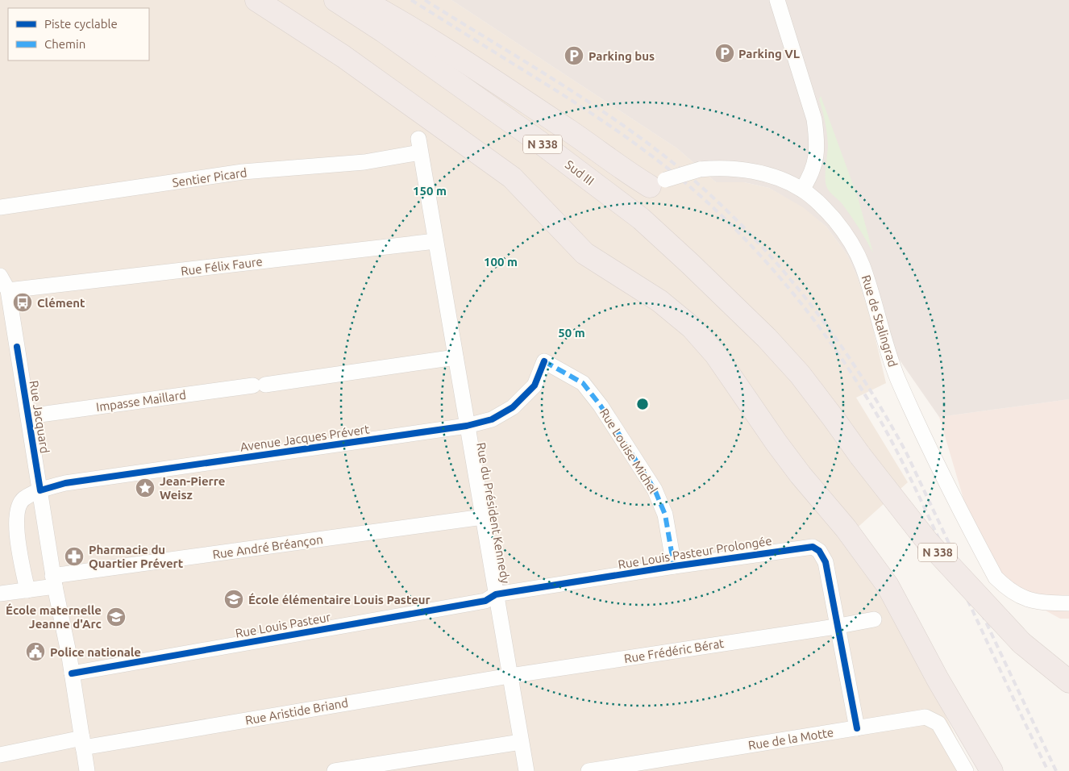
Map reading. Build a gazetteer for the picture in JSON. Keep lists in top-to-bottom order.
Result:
{
  "streets": {
    "highway": ["N 338", "Sud III"],
    "street": [
      "Sentier Picard",
      "Rue Félix Faure",
      "Rue de Stalingrad",
      "Impasse Maillard",
      "Rue Jacquard",
      "Avenue Jacques Prévert",
      "Rue Louise Michel",
      "Rue du Président Kennedy",
      "Rue André Bréançon",
      "Rue Louis Pasteur Prolongée",
      "Rue Louis Pasteur",
      "Rue Frédéric Bérat",
      "Rue Aristide Briand",
      "Rue de la Motte"
    ]
  },
  "crossings": [
    ["N 338", "Sud III"],
    ["Sentier Picard", "Rue du Président Kennedy"],
    ["Rue Félix Faure", "Rue Jacquard"],
    ["Rue Félix Faure", "Rue du Président Kennedy"],
    ["Impasse Maillard", "Rue Jacquard"],
    ["Impasse Maillard", "Rue du Président Kennedy"],
    ["Rue Jacquard", "Avenue Jacques Prévert"],
    ["Avenue Jacques Prévert", "Rue Louise Michel"],
    ["Avenue Jacques Prévert", "Rue du Président Kennedy"],
    ["Rue Louise Michel", "Rue Louis Pasteur Prolongée"],
    ["Rue du Président Kennedy", "Rue André Bréançon"],
    ["Rue du Président Kennedy", "Rue Louis Pasteur Prolongée"],
    ["Rue du Président Kennedy", "Rue Louis Pasteur"],
    ["Rue du Président Kennedy", "Rue Frédéric Bérat"],
    ["Rue du Président Kennedy", "Rue Aristide Briand"],
    ["Rue Louis Pasteur Prolongée", "Rue Louis Pasteur"],
    ["Rue Louis Pasteur Prolongée", "Rue Frédéric Bérat"],
    ["Rue Frédéric Bérat", "Rue Aristide Briand"]
  ],
  "places": {
    "parking": ["Parking VL", "Parking bus"],
    "bus stop": ["Clément"],
    "place": ["Jean-Pierre Weisz"],
    "pharmacy": ["Pharmacie du Quartier Prévert"],
    "school or university": ["École élémentaire Louis Pasteur", "École maternelle Jeanne d'Arc"],
    "public building": ["Police nationale"]
  },
  "legend": ["Piste cyclable", "Chemin"],
  "rings": ["150 m", "100 m", "50 m"]
}
